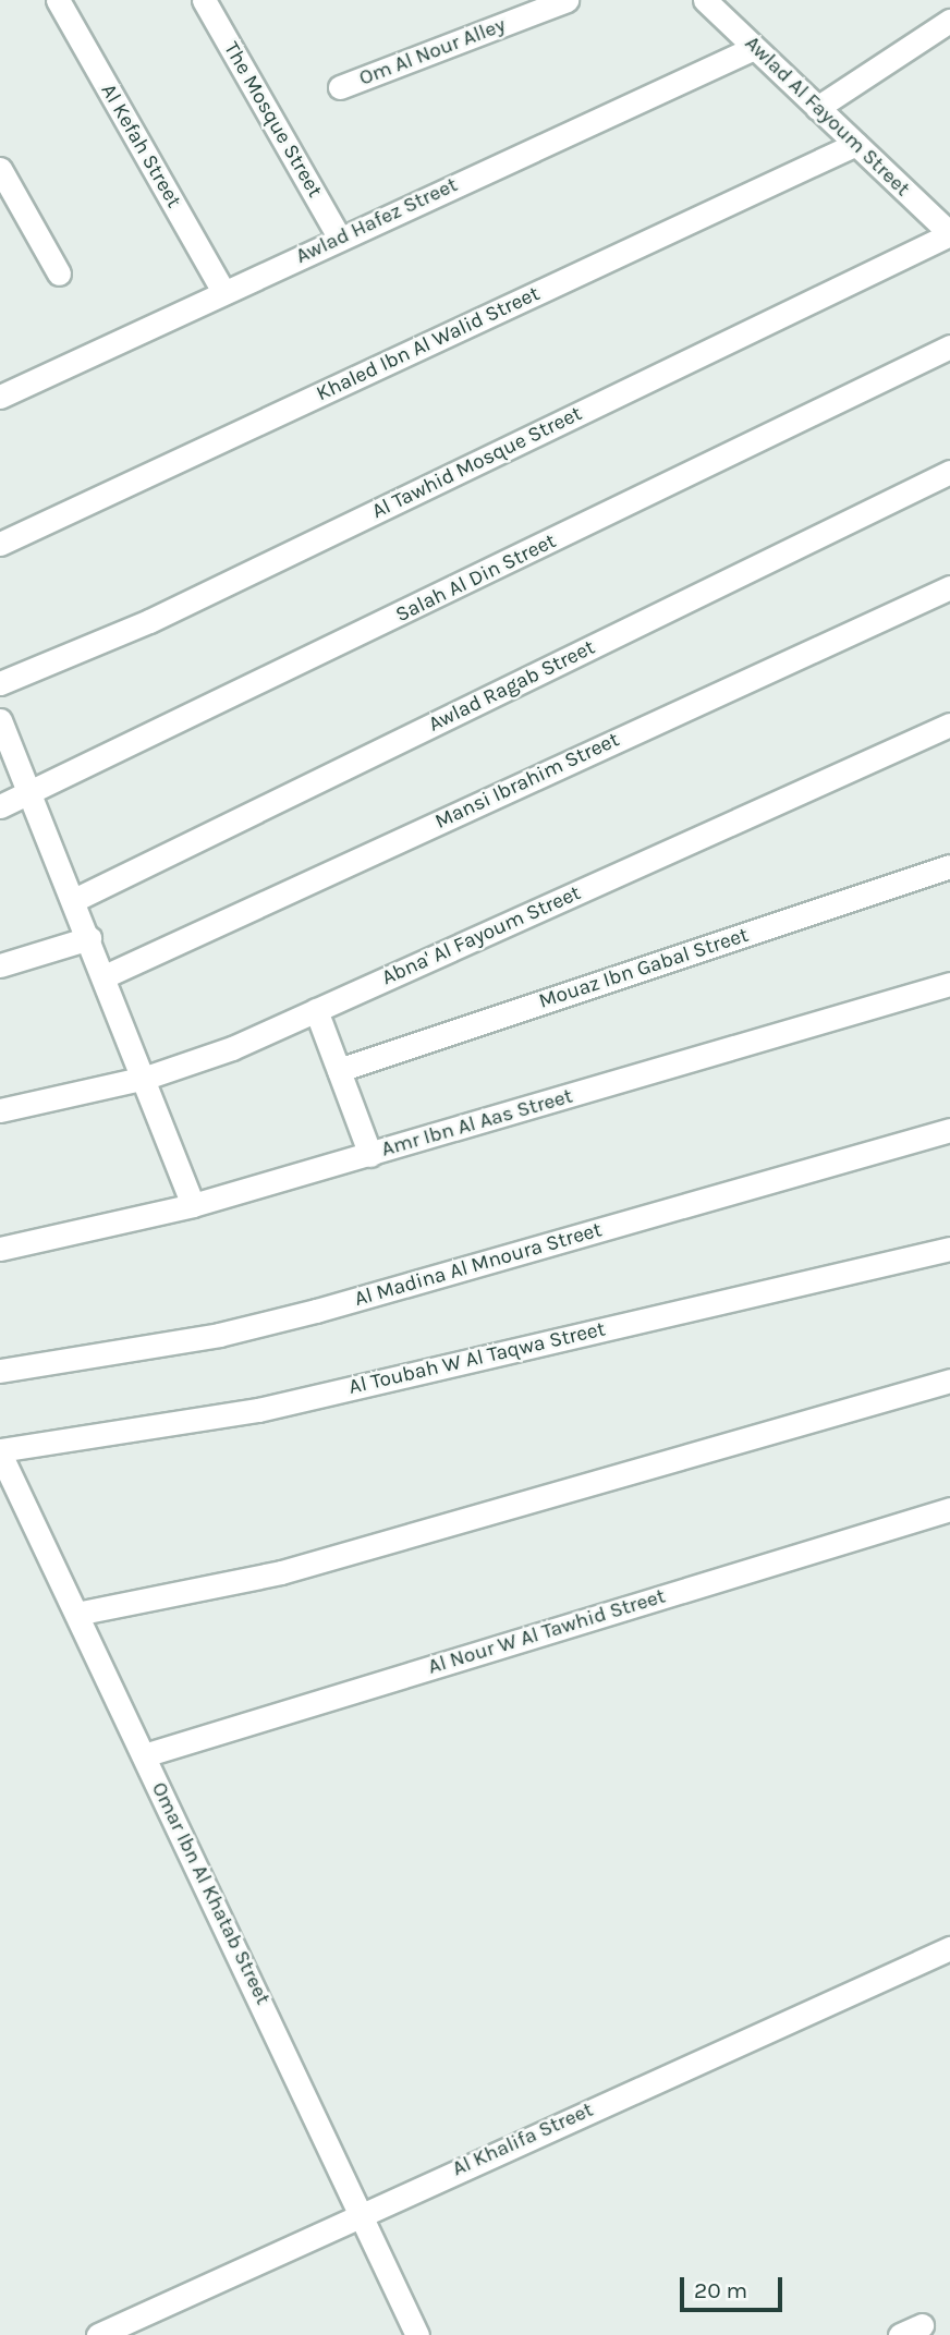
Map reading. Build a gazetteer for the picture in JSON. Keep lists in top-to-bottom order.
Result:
{
  "streets": {
    "street": [
      "Om Al Nour Alley",
      "Awlad Al Fayoum Street",
      "The Mosque Street",
      "Al Kefah Street",
      "Awlad Hafez Street",
      "Khaled Ibn Al Walid Street",
      "Al Tawhid Mosque Street",
      "Salah Al Din Street",
      "Awlad Ragab Street",
      "Mansi Ibrahim Street",
      "Abna' Al Fayoum Street",
      "Mouaz Ibn Gabal Street",
      "Amr Ibn Al Aas Street",
      "Al Madina Al Mnoura Street",
      "Al Toubah W Al Taqwa Street",
      "Al Nour W Al Tawhid Street",
      "Omar Ibn Al Khatab Street",
      "Al Khalifa Street"
    ]
  },
  "crossings": [
    ["Awlad Al Fayoum Street", "Awlad Hafez Street"],
    ["Awlad Al Fayoum Street", "Khaled Ibn Al Walid Street"],
    ["Awlad Al Fayoum Street", "Al Tawhid Mosque Street"],
    ["The Mosque Street", "Awlad Hafez Street"],
    ["Al Kefah Street", "Awlad Hafez Street"],
    ["Al Toubah W Al Taqwa Street", "Omar Ibn Al Khatab Street"],
    ["Al Nour W Al Tawhid Street", "Omar Ibn Al Khatab Street"],
    ["Omar Ibn Al Khatab Street", "Al Khalifa Street"]
  ],
  "scale_bar": "20 m"
}
